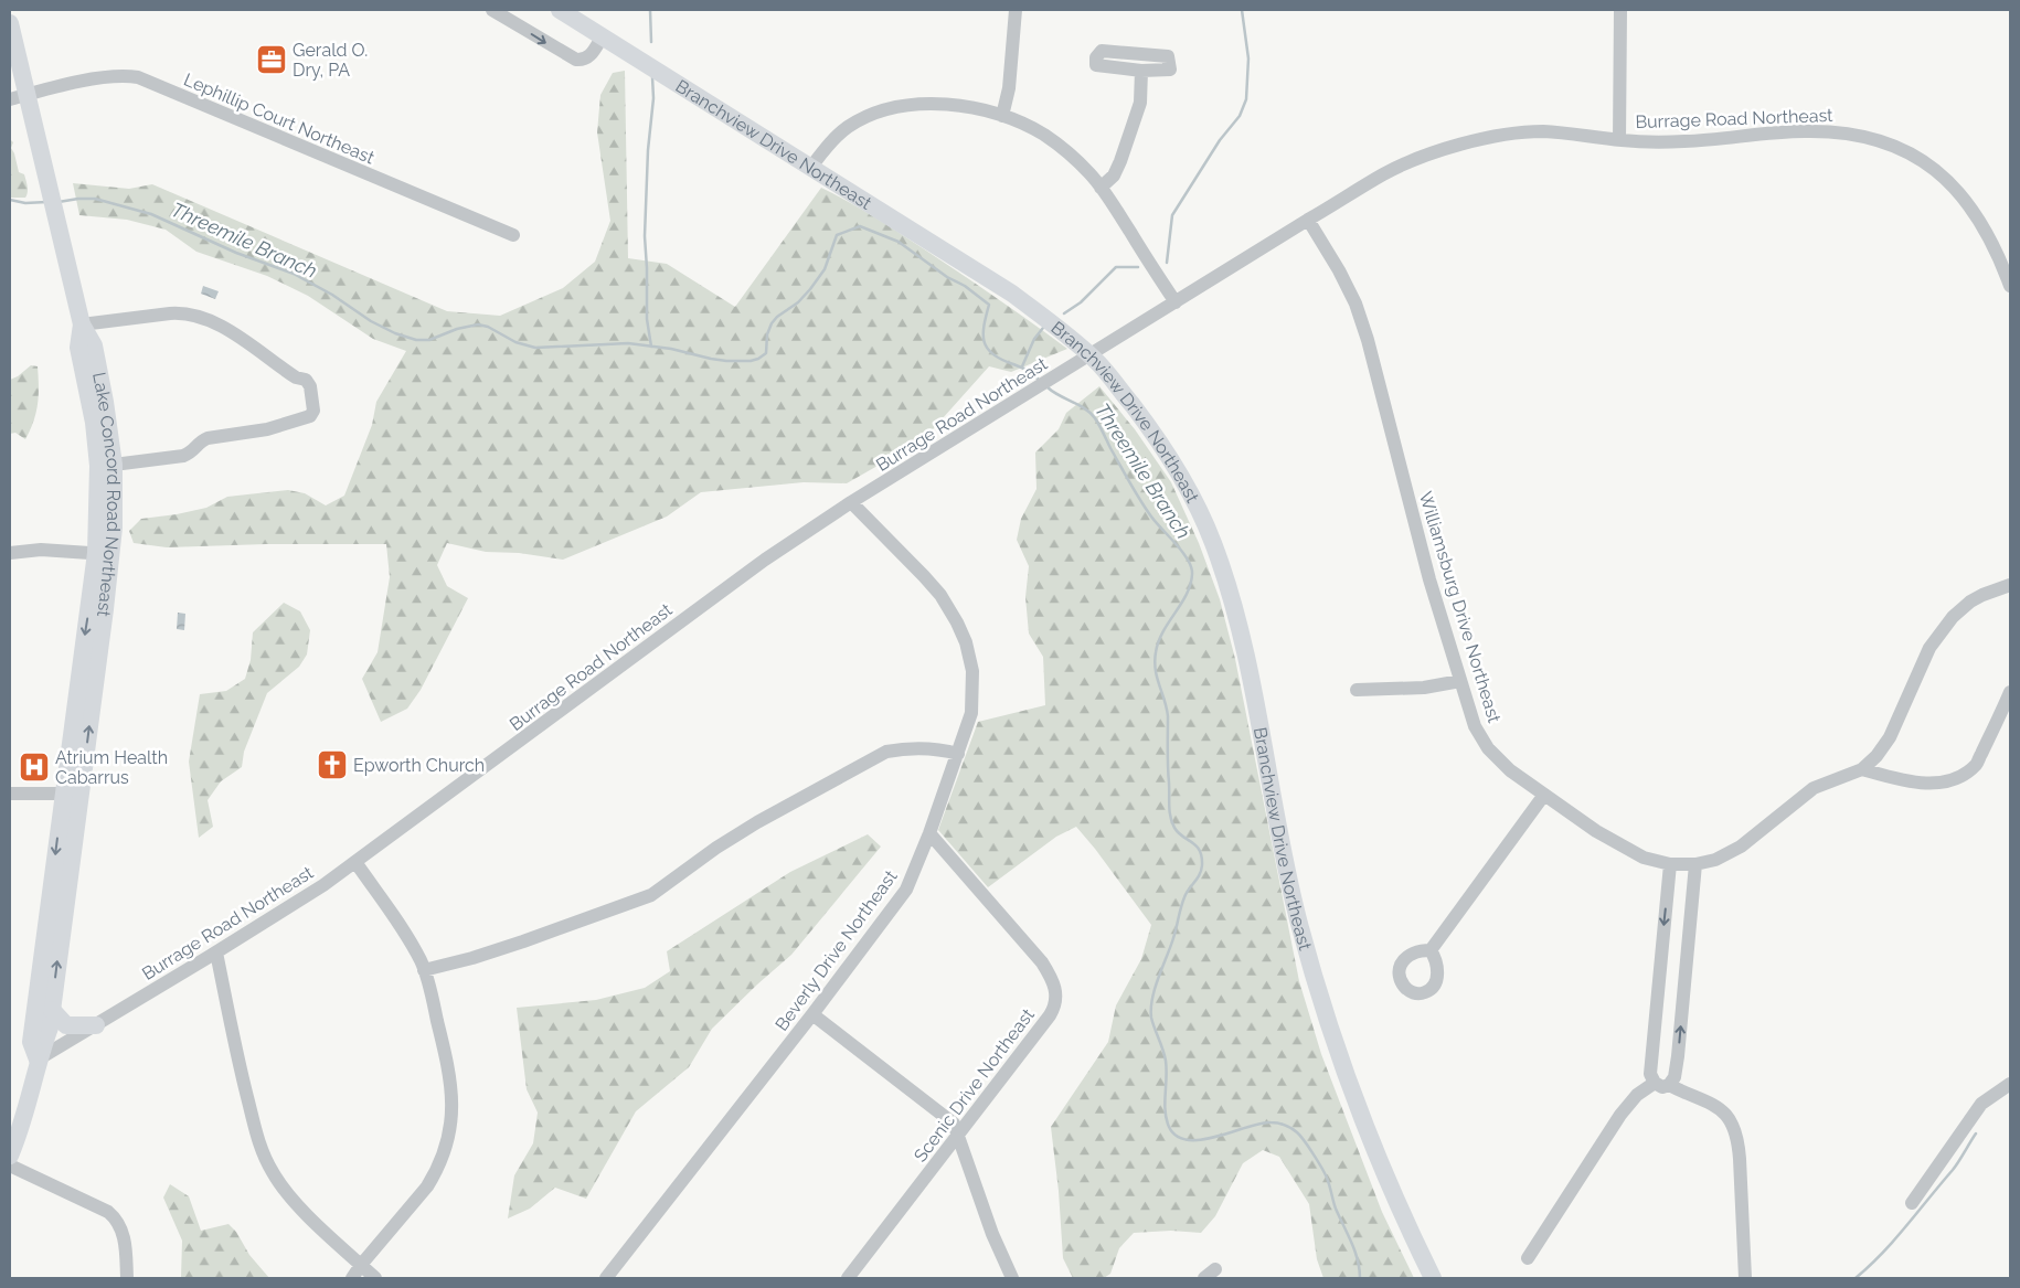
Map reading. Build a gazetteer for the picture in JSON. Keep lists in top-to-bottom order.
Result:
{
  "streets": {
    "main road": ["Branchview Drive Northeast", "Lake Concord Road Northeast"],
    "street": [
      "Lephillip Court Northeast",
      "Burrage Road Northeast",
      "Williamsburg Drive Northeast",
      "Beverly Drive Northeast",
      "Scenic Drive Northeast"
    ]
  },
  "crossings": [
    ["Lephillip Court Northeast", "Lake Concord Road Northeast"],
    ["Burrage Road Northeast", "Lake Concord Road Northeast"],
    ["Burrage Road Northeast", "Williamsburg Drive Northeast"],
    ["Burrage Road Northeast", "Beverly Drive Northeast"],
    ["Beverly Drive Northeast", "Scenic Drive Northeast"]
  ],
  "water": ["Threemile Branch"],
  "places": {
    "office": ["Gerald O. Dry, PA"],
    "church": ["Epworth Church"],
    "hospital": ["Atrium Health Cabarrus"]
  }
}
